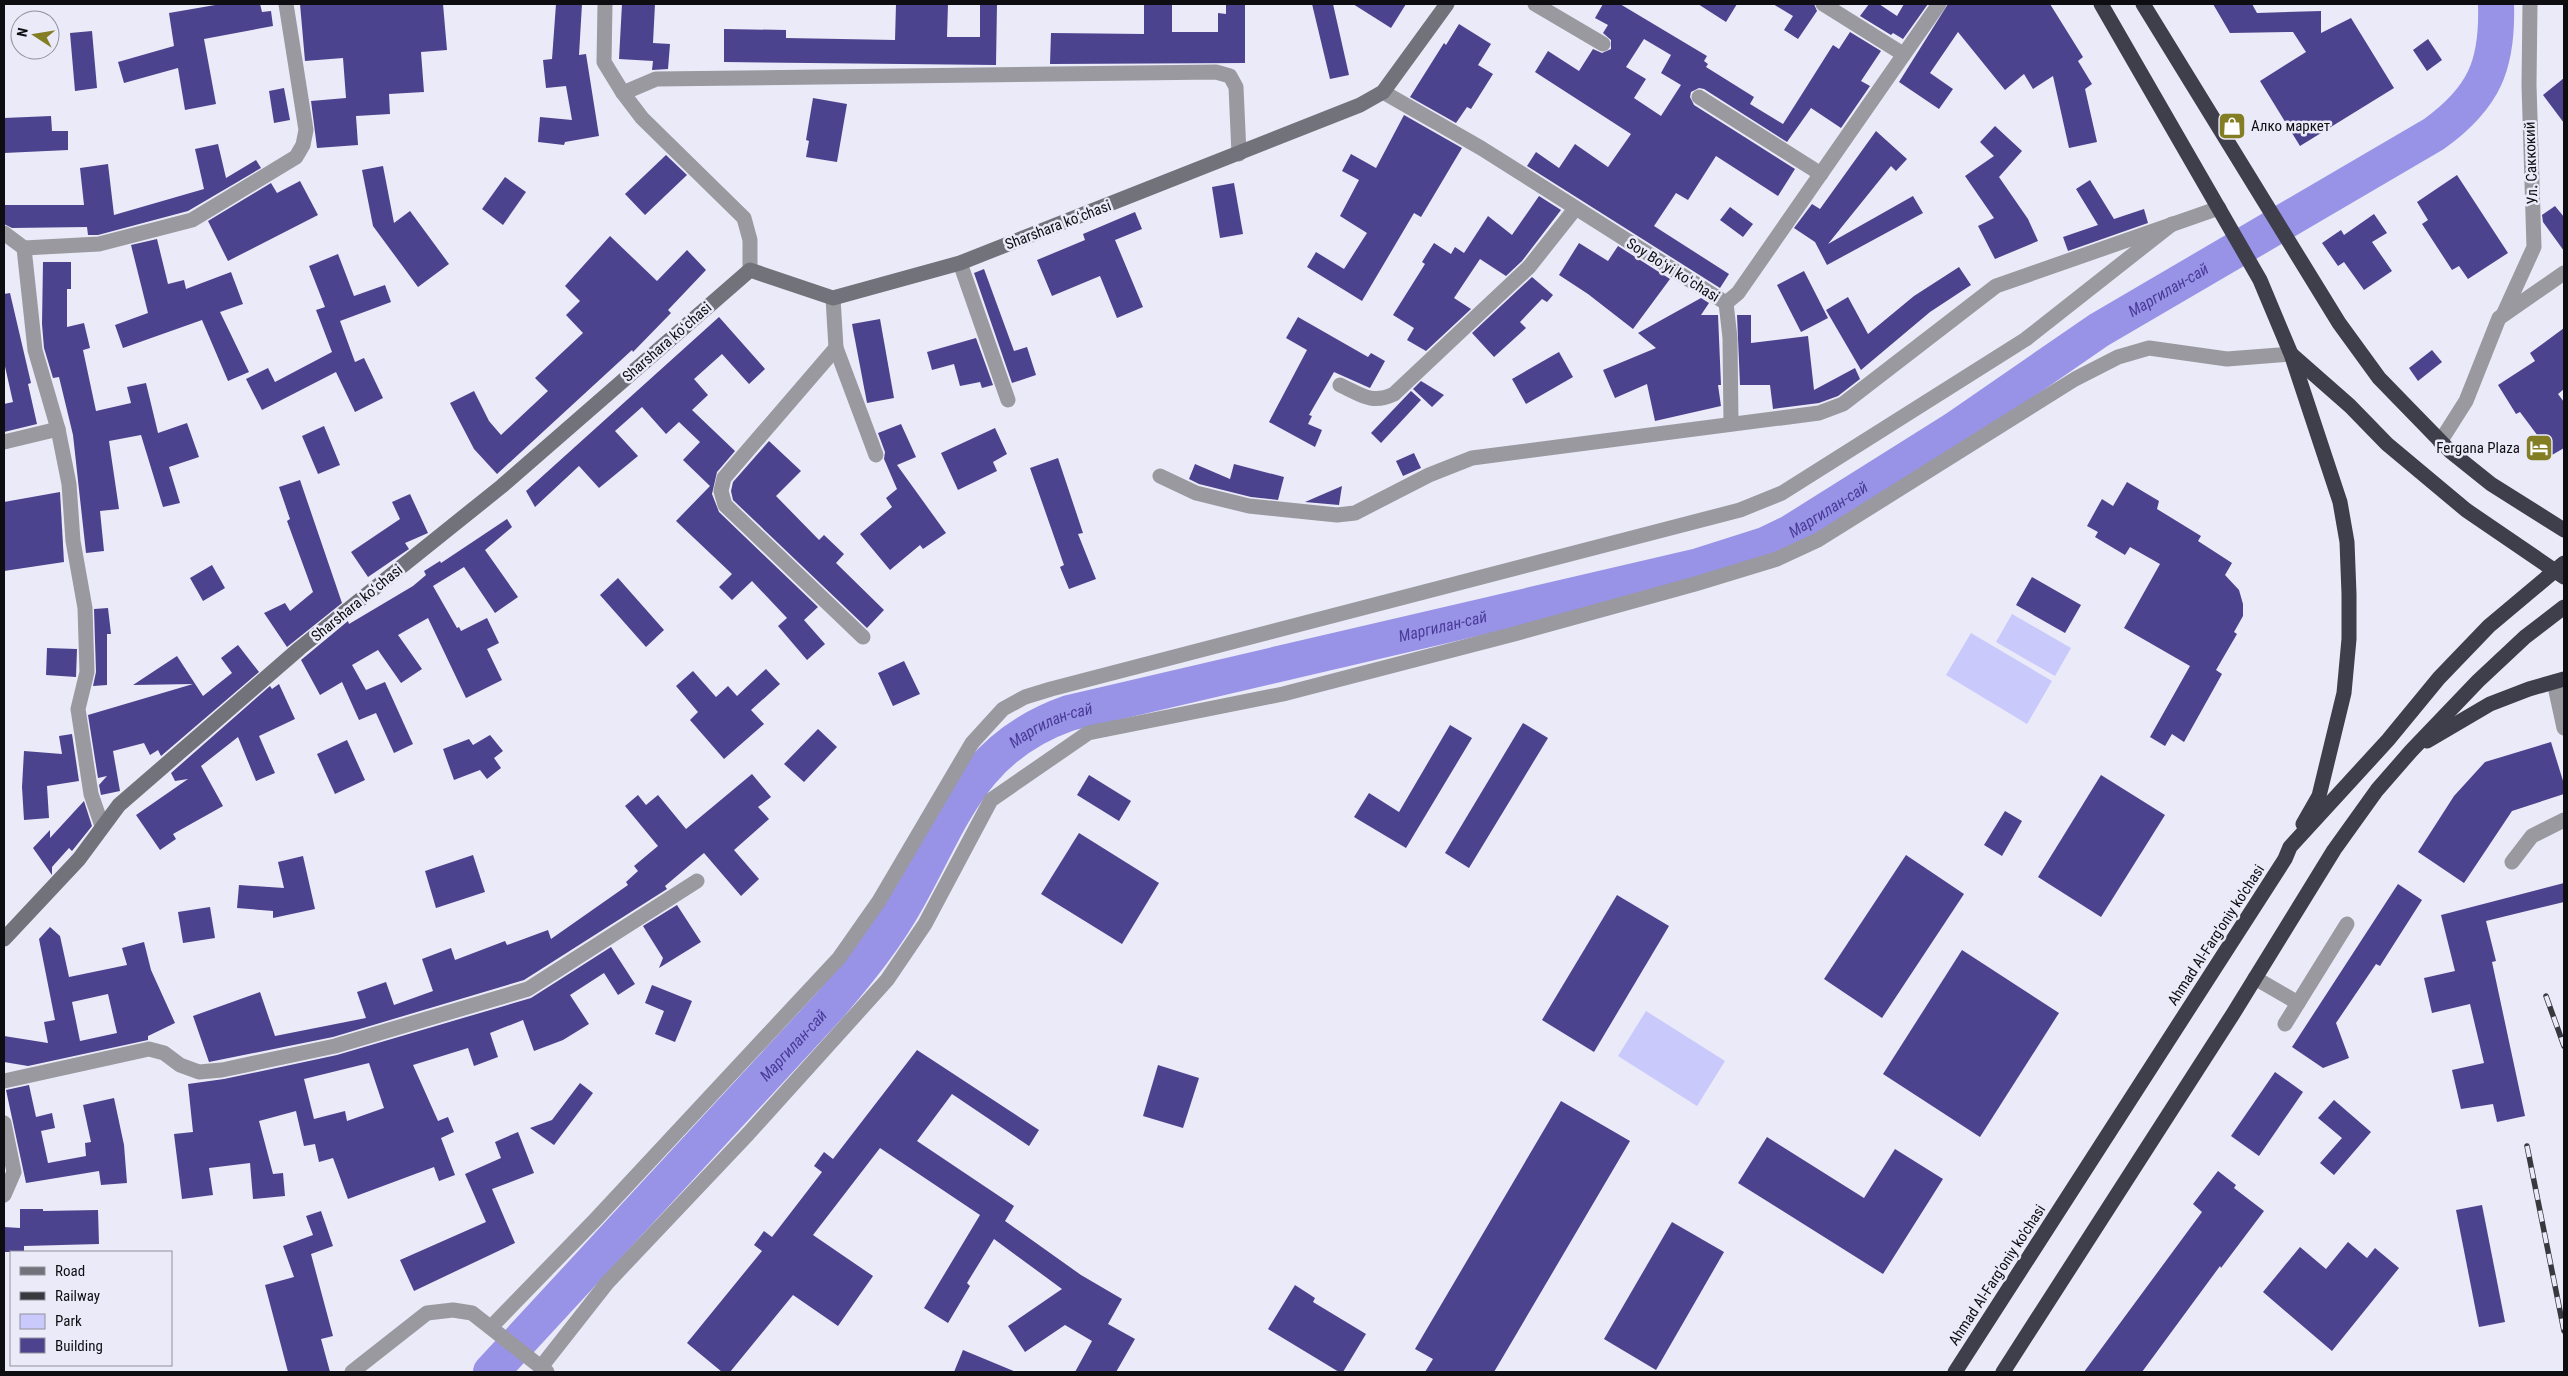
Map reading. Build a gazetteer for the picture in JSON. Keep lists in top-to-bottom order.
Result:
{
  "streets": {
    "highway": ["Ahmad Al-Farg'oniy ko'chasi"],
    "street": ["Ул. Саккокий", "Sharshara koʻchasi", "Soy Boʻyi koʻchasi"]
  },
  "crossings": [
    ["Sharshara koʻchasi", "Soy Boʻyi koʻchasi"]
  ],
  "water": ["Маргилан-сай"],
  "places": {
    "shop": ["Алко маркет"],
    "hotel": ["Fergana Plaza"]
  },
  "legend": [
    "Road",
    "Railway",
    "Park",
    "Building"
  ],
  "north": "left"
}
